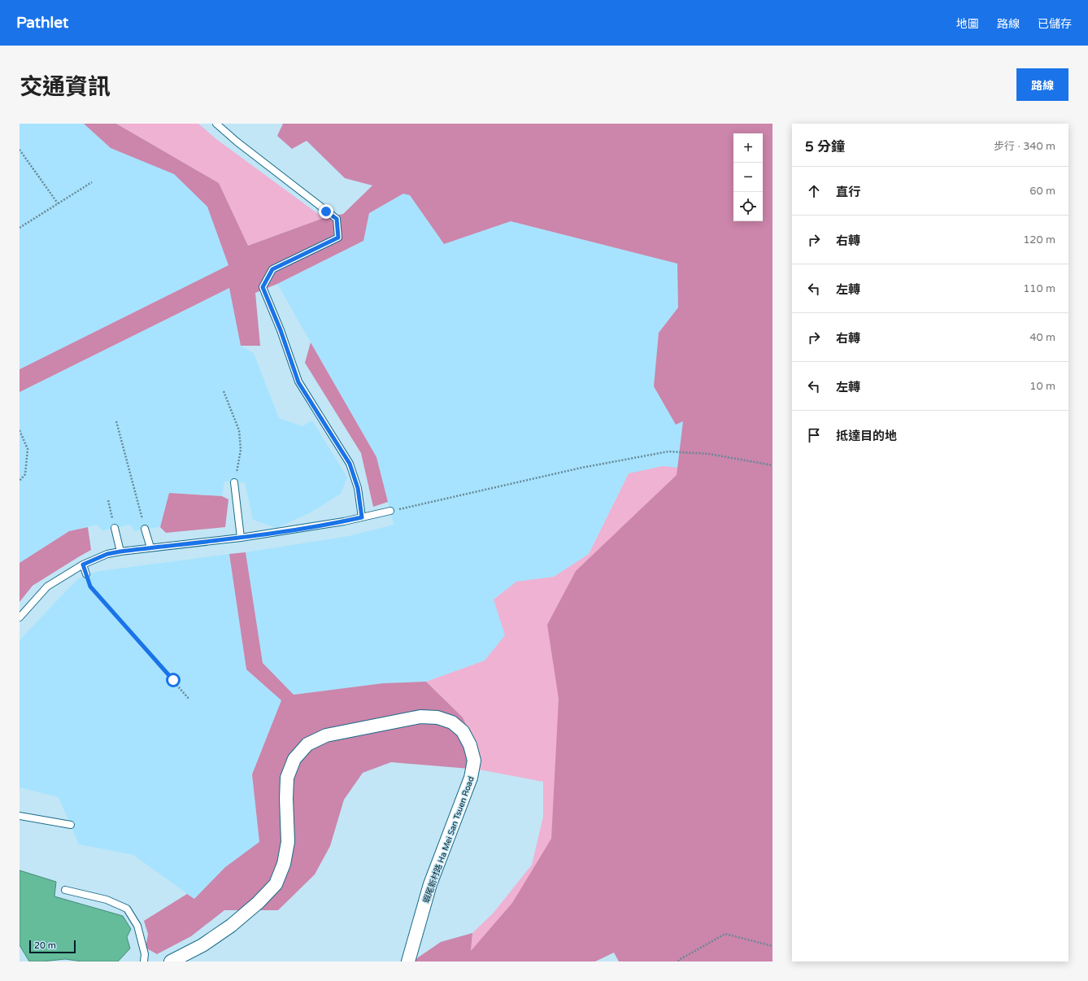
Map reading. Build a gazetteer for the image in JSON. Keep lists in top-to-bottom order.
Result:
{
  "streets": {
    "street": ["蝦尾新村路 Ha Mei San Tsuen Road"]
  },
  "scale_bar": "20 m",
  "page": {
    "header": "Pathlet",
    "nav": ["地圖", "路線", "已儲存"],
    "title": "交通資訊",
    "buttons": "路線",
    "heading": ["5 分鐘", "步行 · 340 m"],
    "map_buttons": ["+", "−"],
    "list": [
      ["直行", "60 m"],
      ["右轉", "120 m"],
      ["左轉", "110 m"],
      ["右轉", "40 m"],
      ["左轉", "10 m"],
      "抵達目的地"
    ],
    "scale": "20 m"
  }
}
